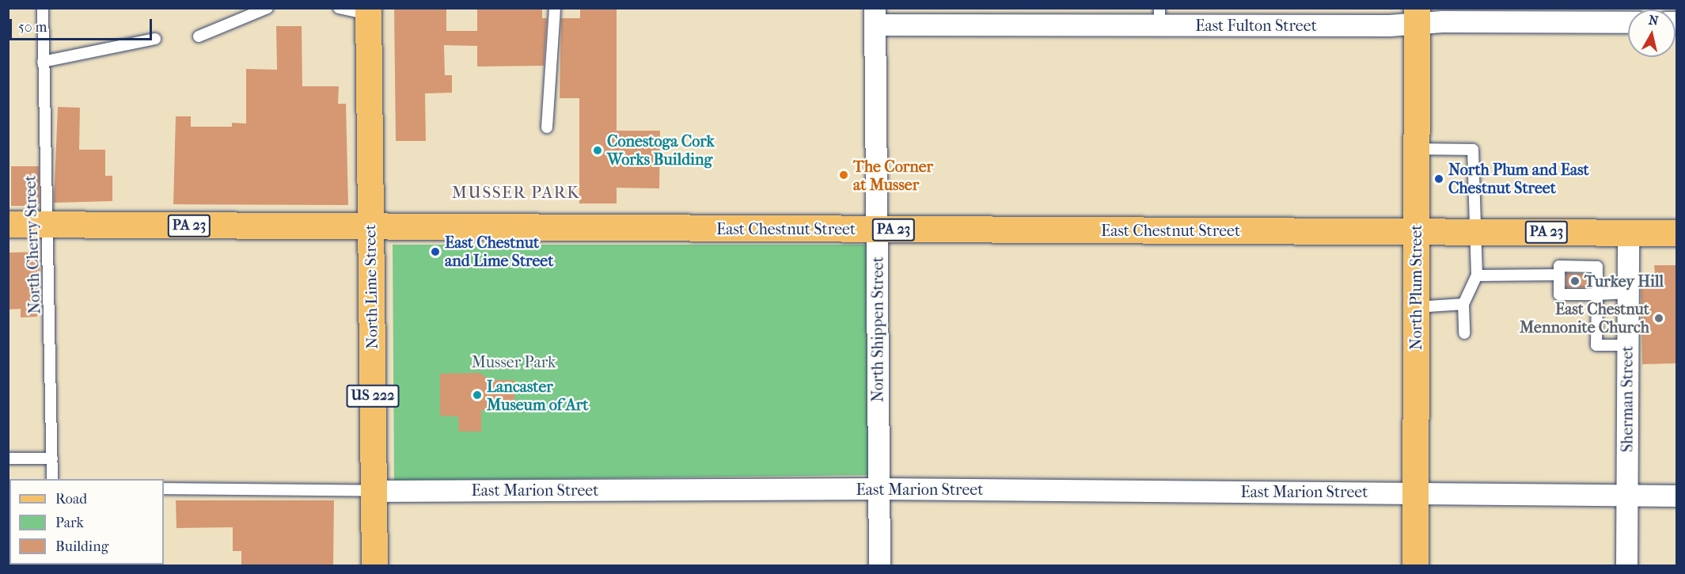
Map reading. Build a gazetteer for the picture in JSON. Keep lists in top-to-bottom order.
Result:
{
  "streets": {
    "main road": [
      "PA 23",
      "East Chestnut Street",
      "North Lime Street",
      "North Plum Street",
      "US 222"
    ],
    "street": [
      "East Fulton Street",
      "North Shippen Street",
      "Sherman Street",
      "East Marion Street"
    ],
    "lane": ["North Cherry Street"]
  },
  "crossings": [
    ["East Fulton Street", "North Plum Street"],
    ["East Fulton Street", "North Shippen Street"],
    ["East Chestnut Street", "North Cherry Street"],
    ["East Chestnut Street", "North Lime Street"],
    ["East Chestnut Street", "North Plum Street"],
    ["East Chestnut Street", "North Shippen Street"],
    ["East Chestnut Street", "Sherman Street"],
    ["North Lime Street", "East Marion Street"],
    ["North Plum Street", "East Marion Street"],
    ["North Shippen Street", "East Marion Street"],
    ["Sherman Street", "East Marion Street"]
  ],
  "districts": ["MUSSER PARK"],
  "parks": ["Musser Park"],
  "places": [
    "Conestoga Cork Works Building",
    "The Corner at Musser",
    "North Plum and East Chestnut Street",
    "East Chestnut and Lime Street",
    "Turkey Hill",
    "East Chestnut Mennonite Church",
    "Lancaster Museum of Art"
  ],
  "legend": ["Road", "Park", "Building"],
  "scale_bar": "50 m",
  "north": "top"
}
